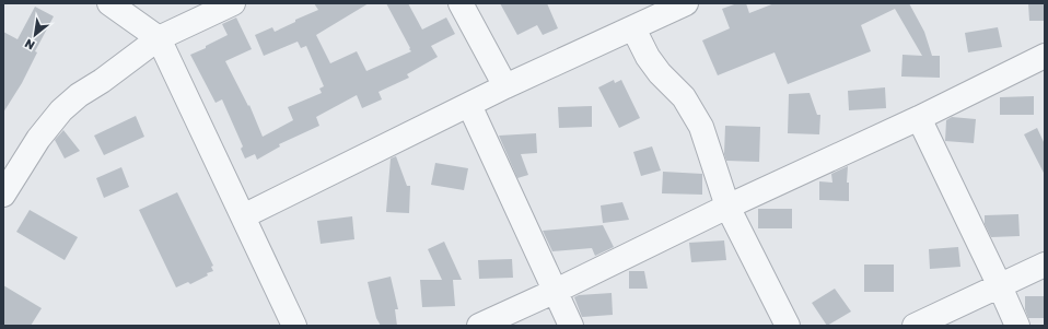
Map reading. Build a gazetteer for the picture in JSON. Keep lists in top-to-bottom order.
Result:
{
  "north": "bottom left"
}
